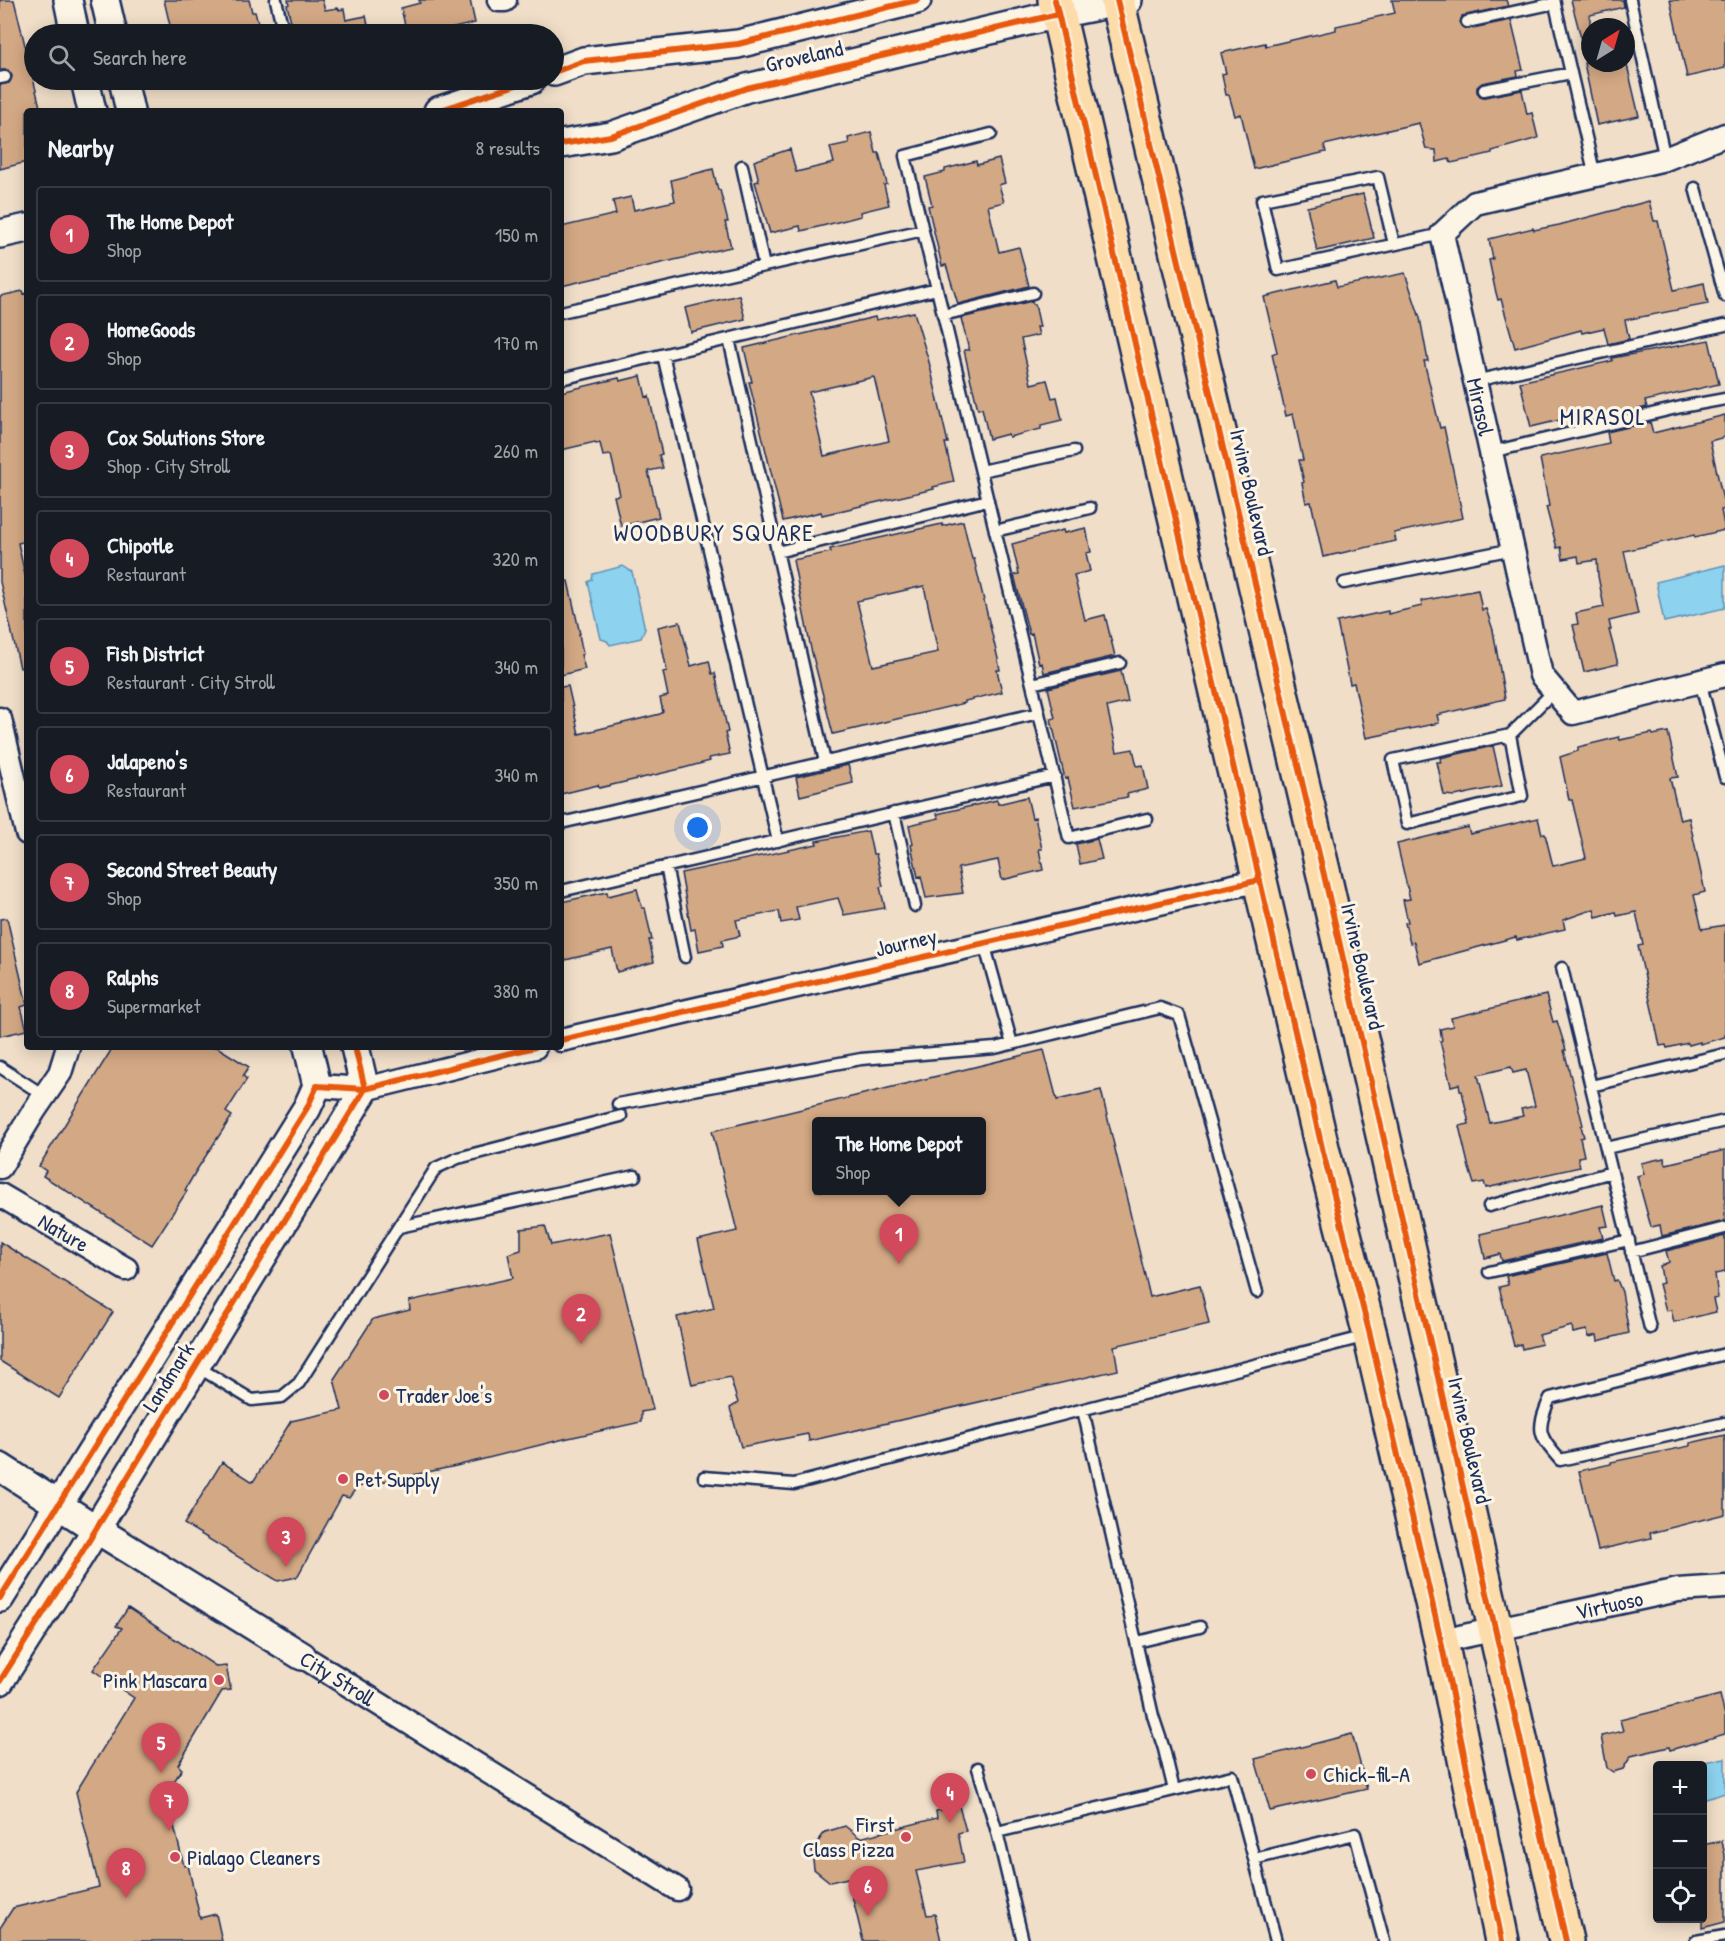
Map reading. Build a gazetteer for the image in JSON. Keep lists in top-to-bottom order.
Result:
{
  "streets": {
    "main road": ["Irvine Boulevard"],
    "street": [
      "Groveland",
      "Mirasol",
      "Journey",
      "Nature",
      "Landmark",
      "Virtuoso",
      "City Stroll"
    ]
  },
  "crossings": [
    ["Groveland", "Irvine Boulevard"],
    ["Irvine Boulevard", "Virtuoso"],
    ["Landmark", "City Stroll"]
  ],
  "districts": ["MIRASOL", "WOODBURY SQUARE"],
  "places": [
    "Trader Joe's",
    "Pet Supply",
    "Pink Mascara",
    "Chick-fil-A",
    "First Class Pizza",
    "Pialago Cleaners"
  ],
  "north": "top right",
  "page": {
    "search": "Search here",
    "heading": ["Nearby", "8 results"],
    "list": [
      {
        "mark": "1",
        "name": "The Home Depot",
        "note": "Shop",
        "value": "150 m"
      },
      {
        "mark": "2",
        "name": "HomeGoods",
        "note": "Shop",
        "value": "170 m"
      },
      {
        "mark": "3",
        "name": "Cox Solutions Store",
        "note": "Shop · City Stroll",
        "value": "260 m"
      },
      {
        "mark": "4",
        "name": "Chipotle",
        "note": "Restaurant",
        "value": "320 m"
      },
      {
        "mark": "5",
        "name": "Fish District",
        "note": "Restaurant · City Stroll",
        "value": "340 m"
      },
      {
        "mark": "6",
        "name": "Jalapeno's",
        "note": "Restaurant",
        "value": "340 m"
      },
      {
        "mark": "7",
        "name": "Second Street Beauty",
        "note": "Shop",
        "value": "350 m"
      },
      {
        "mark": "8",
        "name": "Ralphs",
        "note": "Supermarket",
        "value": "380 m"
      }
    ],
    "popup": ["The Home Depot", "Shop"],
    "pins": [
      "1",
      "2",
      "3",
      "5",
      "4",
      "7",
      "8",
      "6"
    ],
    "map_buttons": ["+", "−"]
  }
}
